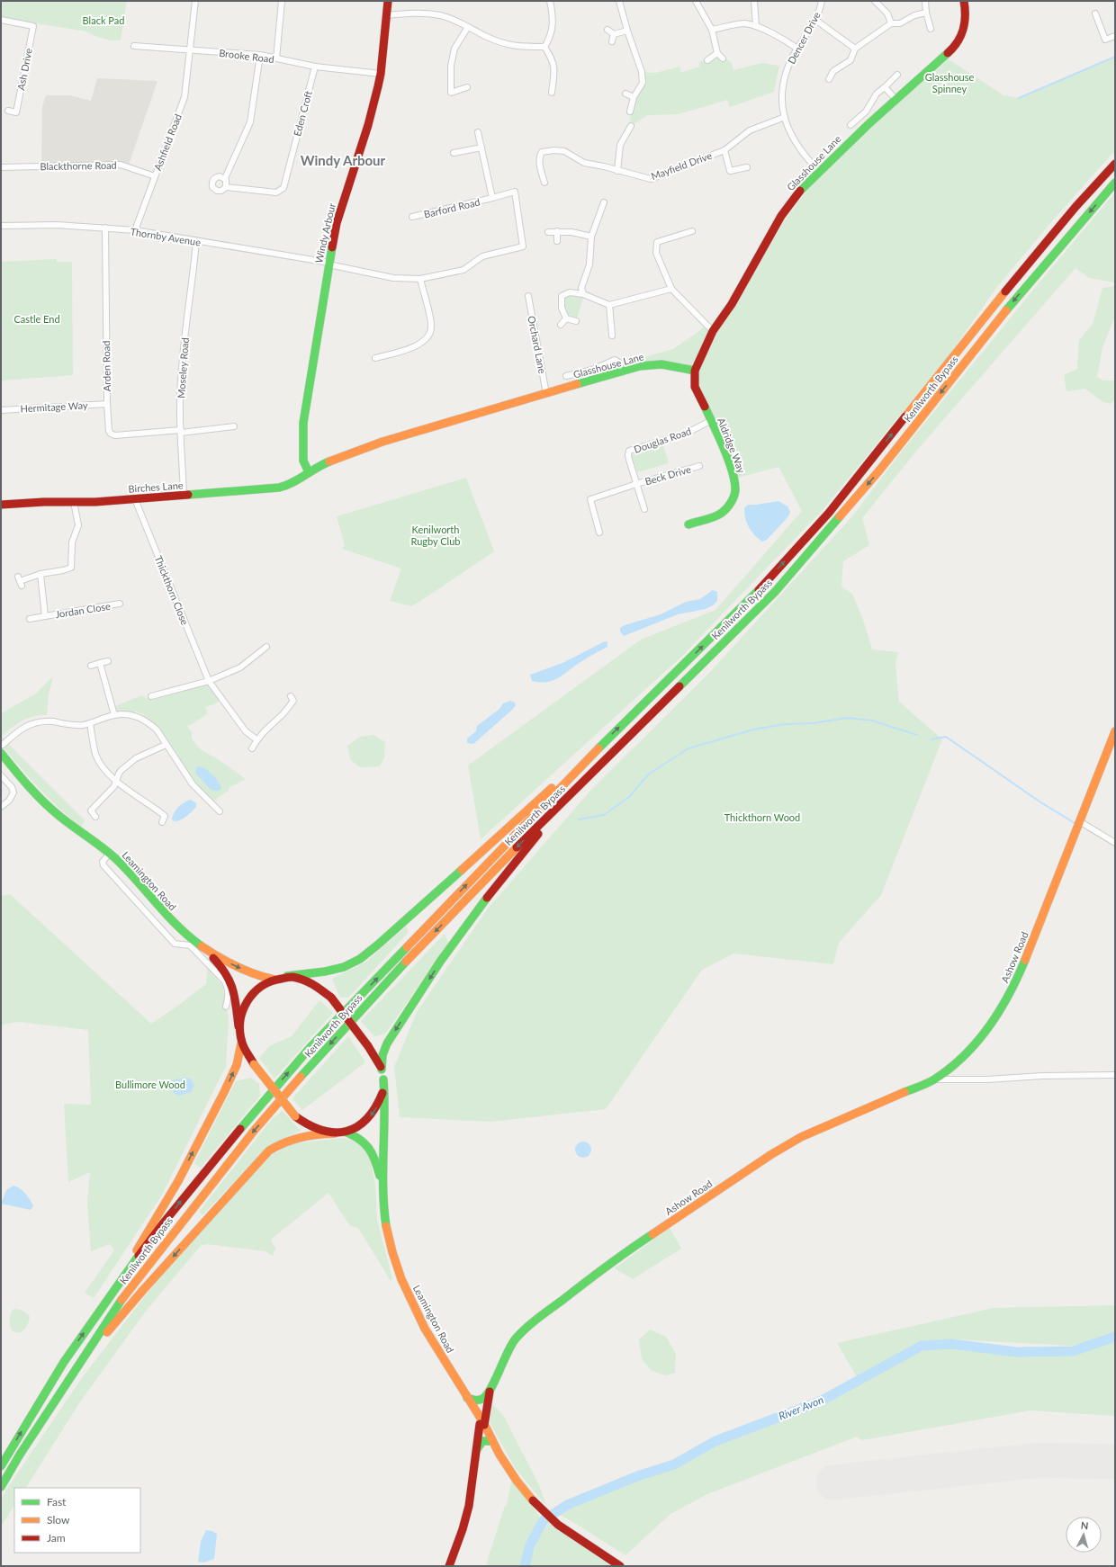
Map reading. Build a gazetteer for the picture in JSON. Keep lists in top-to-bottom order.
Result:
{
  "streets": {
    "main road": [
      "Glasshouse Lane",
      "Windy Arbour",
      "Kenilworth Bypass",
      "Aldridge Way",
      "Birches Lane",
      "Leamington Road",
      "Ashow Road"
    ],
    "street": [
      "Dencer Drive",
      "Brooke Road",
      "Ash Drive",
      "Eden Croft",
      "Ashfield Road",
      "Blackthorne Road",
      "Mayfield Drive",
      "Barford Road",
      "Thornby Avenue",
      "Orchard Lane",
      "Arden Road",
      "Moseley Road",
      "Hermitage Way",
      "Douglas Road",
      "Beck Drive",
      "Thickthorn Close",
      "Jordan Close"
    ]
  },
  "crossings": [
    ["Dencer Drive", "Glasshouse Lane"],
    ["Dencer Drive", "Mayfield Drive"],
    ["Brooke Road", "Eden Croft"],
    ["Brooke Road", "Ashfield Road"],
    ["Brooke Road", "Windy Arbour"],
    ["Ashfield Road", "Blackthorne Road"],
    ["Ashfield Road", "Thornby Avenue"],
    ["Glasshouse Lane", "Windy Arbour"],
    ["Glasshouse Lane", "Orchard Lane"],
    ["Glasshouse Lane", "Aldridge Way"],
    ["Glasshouse Lane", "Birches Lane"],
    ["Barford Road", "Thornby Avenue"],
    ["Windy Arbour", "Thornby Avenue"],
    ["Windy Arbour", "Birches Lane"],
    ["Thornby Avenue", "Arden Road"],
    ["Thornby Avenue", "Moseley Road"],
    ["Arden Road", "Moseley Road"],
    ["Arden Road", "Hermitage Way"],
    ["Moseley Road", "Birches Lane"],
    ["Douglas Road", "Aldridge Way"],
    ["Douglas Road", "Beck Drive"],
    ["Birches Lane", "Thickthorn Close"]
  ],
  "districts": ["Windy Arbour"],
  "water": ["River Avon"],
  "parks": [
    "Black Pad",
    "Glasshouse Spinney",
    "Castle End",
    "Kenilworth Rugby Club",
    "Thickthorn Wood",
    "Bullimore Wood"
  ],
  "legend": ["Fast", "Slow", "Jam"],
  "north": "top"
}
